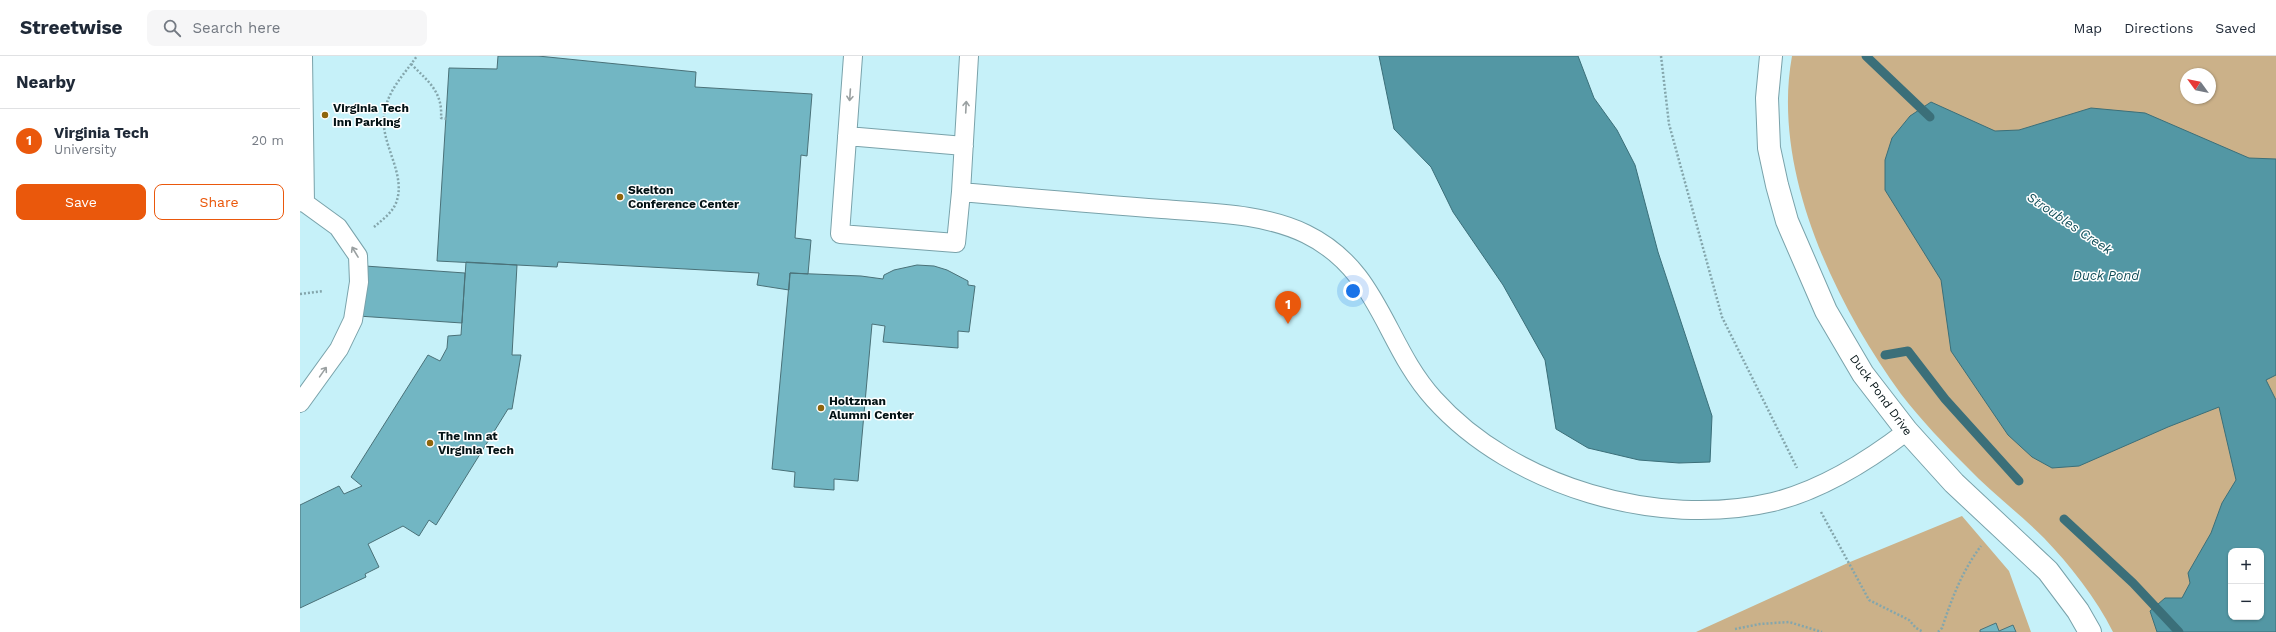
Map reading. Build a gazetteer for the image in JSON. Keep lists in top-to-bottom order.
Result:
{
  "streets": {
    "street": ["Duck Pond Drive"]
  },
  "water": ["Stroubles Creek", "Duck Pond"],
  "places": [
    "Virginia Tech Inn Parking",
    "Skelton Conference Center",
    "Holtzman Alumni Center",
    "The Inn at Virginia Tech"
  ],
  "north": "top left",
  "page": {
    "header": "Streetwise",
    "search": "Search here",
    "nav": ["Map", "Directions", "Saved"],
    "heading": "Nearby",
    "list": [
      {
        "mark": "1",
        "name": "Virginia Tech",
        "note": "University",
        "value": "20 m"
      }
    ],
    "buttons": ["Save", "Share"],
    "pins": "1",
    "map_buttons": ["+", "−"]
  }
}
